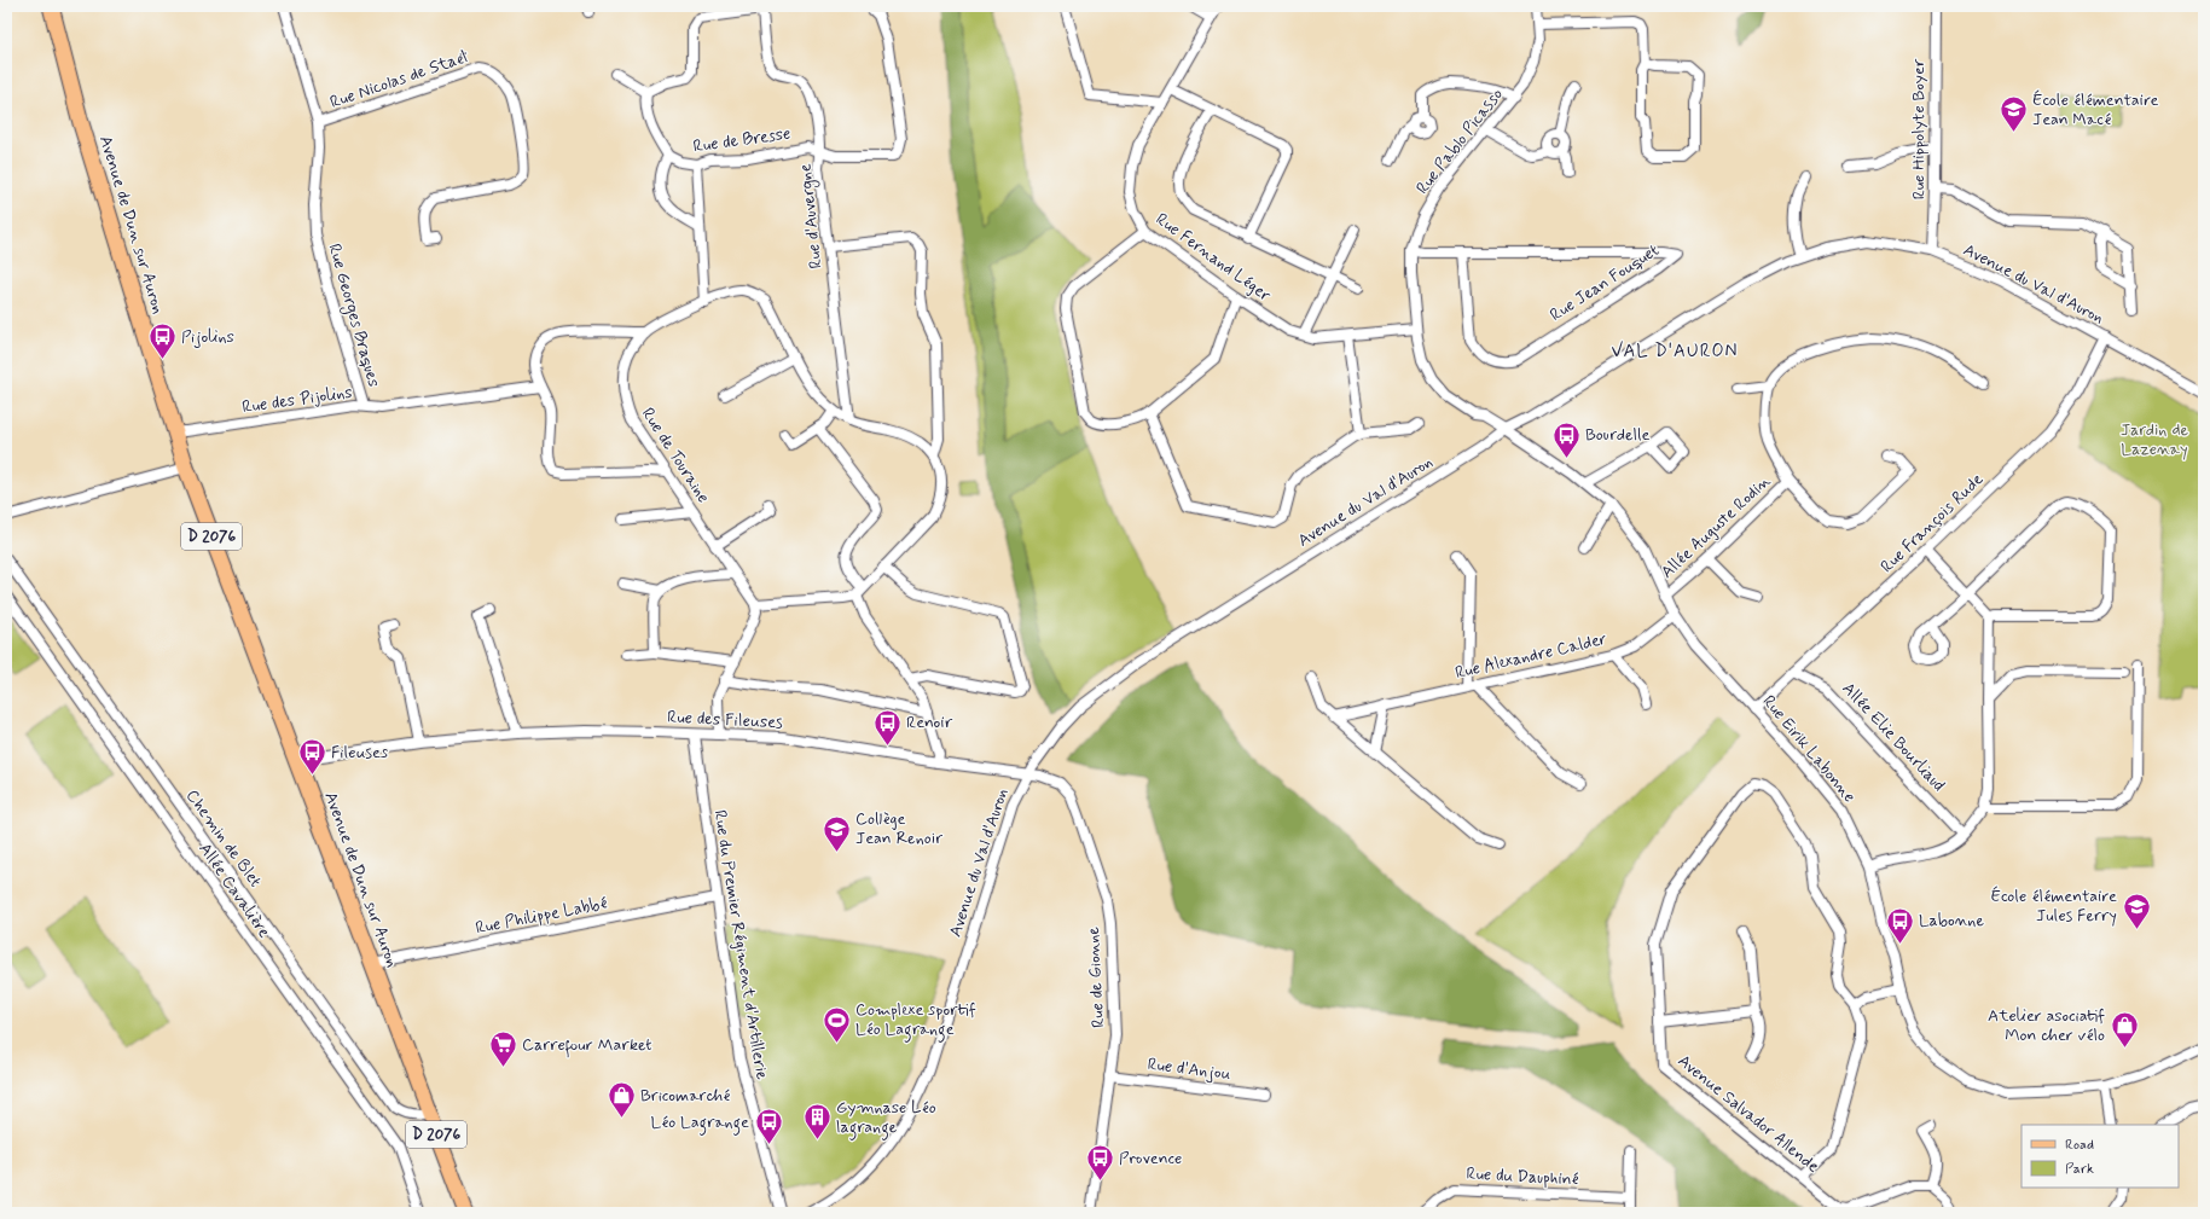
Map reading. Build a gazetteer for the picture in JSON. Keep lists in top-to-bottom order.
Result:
{
  "streets": {
    "main road": ["Avenue de Dun sur Auron", "D 2076"],
    "street": [
      "Rue Nicolas de Staël",
      "Rue Hippolyte Boyer",
      "Rue de Bresse",
      "Rue Pablo Picasso",
      "Rue d'Auvergne",
      "Rue Fernand Léger",
      "Rue Jean Fouquet",
      "Avenue du Val d'Auron",
      "Rue Georges Braques",
      "Rue des Pijolins",
      "Rue de Touraine",
      "Rue François Rude",
      "Allée Auguste Rodin",
      "Rue Alexandre Calder",
      "Rue des Fileuses",
      "Allée Elie Bourliaud",
      "Rue Eirik Labonne",
      "Chemin de Blet",
      "Allée Cavalière",
      "Rue Philippe Labbé",
      "Rue du Premier Régiment d'Artillerie",
      "Rue de Gionne",
      "Rue d'Anjou",
      "Avenue Salvador Allende",
      "Rue du Dauphiné"
    ]
  },
  "crossings": [
    ["Rue Nicolas de Staël", "Rue Georges Braques"],
    ["Rue Hippolyte Boyer", "Avenue du Val d'Auron"],
    ["Rue de Bresse", "Rue d'Auvergne"],
    ["Rue Pablo Picasso", "Rue Fernand Léger"],
    ["Rue Pablo Picasso", "Rue Jean Fouquet"],
    ["Rue Pablo Picasso", "Avenue du Val d'Auron"],
    ["Rue Pablo Picasso", "Rue Eirik Labonne"],
    ["Rue d'Auvergne", "Rue de Touraine"],
    ["Avenue de Dun sur Auron", "Rue des Pijolins"],
    ["Avenue de Dun sur Auron", "Rue des Fileuses"],
    ["Avenue de Dun sur Auron", "Chemin de Blet"],
    ["Avenue de Dun sur Auron", "Rue Philippe Labbé"],
    ["Avenue du Val d'Auron", "Rue François Rude"],
    ["Avenue du Val d'Auron", "Rue des Fileuses"],
    ["Avenue du Val d'Auron", "Rue Eirik Labonne"],
    ["Avenue du Val d'Auron", "Rue de Gionne"],
    ["Rue Georges Braques", "Rue des Pijolins"],
    ["Rue François Rude", "Allée Elie Bourliaud"],
    ["Rue François Rude", "Rue Eirik Labonne"],
    ["Allée Auguste Rodin", "Rue Eirik Labonne"],
    ["Rue Alexandre Calder", "Rue Eirik Labonne"],
    ["Rue des Fileuses", "Rue du Premier Régiment d'Artillerie"],
    ["Rue des Fileuses", "Rue de Gionne"],
    ["Rue Philippe Labbé", "Rue du Premier Régiment d'Artillerie"],
    ["Rue de Gionne", "Rue d'Anjou"]
  ],
  "districts": ["VAL D'AURON"],
  "parks": ["Jardin de Lazenay"],
  "places": {
    "school or university": ["École élémentaire Jean Macé", "Collège Jean Renoir", "École élémentaire Jules Ferry"],
    "bus stop": [
      "Pijolins",
      "Bourdelle",
      "Renoir",
      "Fileuses",
      "Labonne",
      "Léo Lagrange",
      "Provence"
    ],
    "sports": ["Complexe sportif Léo Lagrange"],
    "shop": ["Atelier asociatif Mon cher vélo", "Bricomarché"],
    "supermarket": ["Carrefour Market"],
    "building": ["Gymnase Léo lagrange"]
  },
  "legend": ["Road", "Park"]
}
